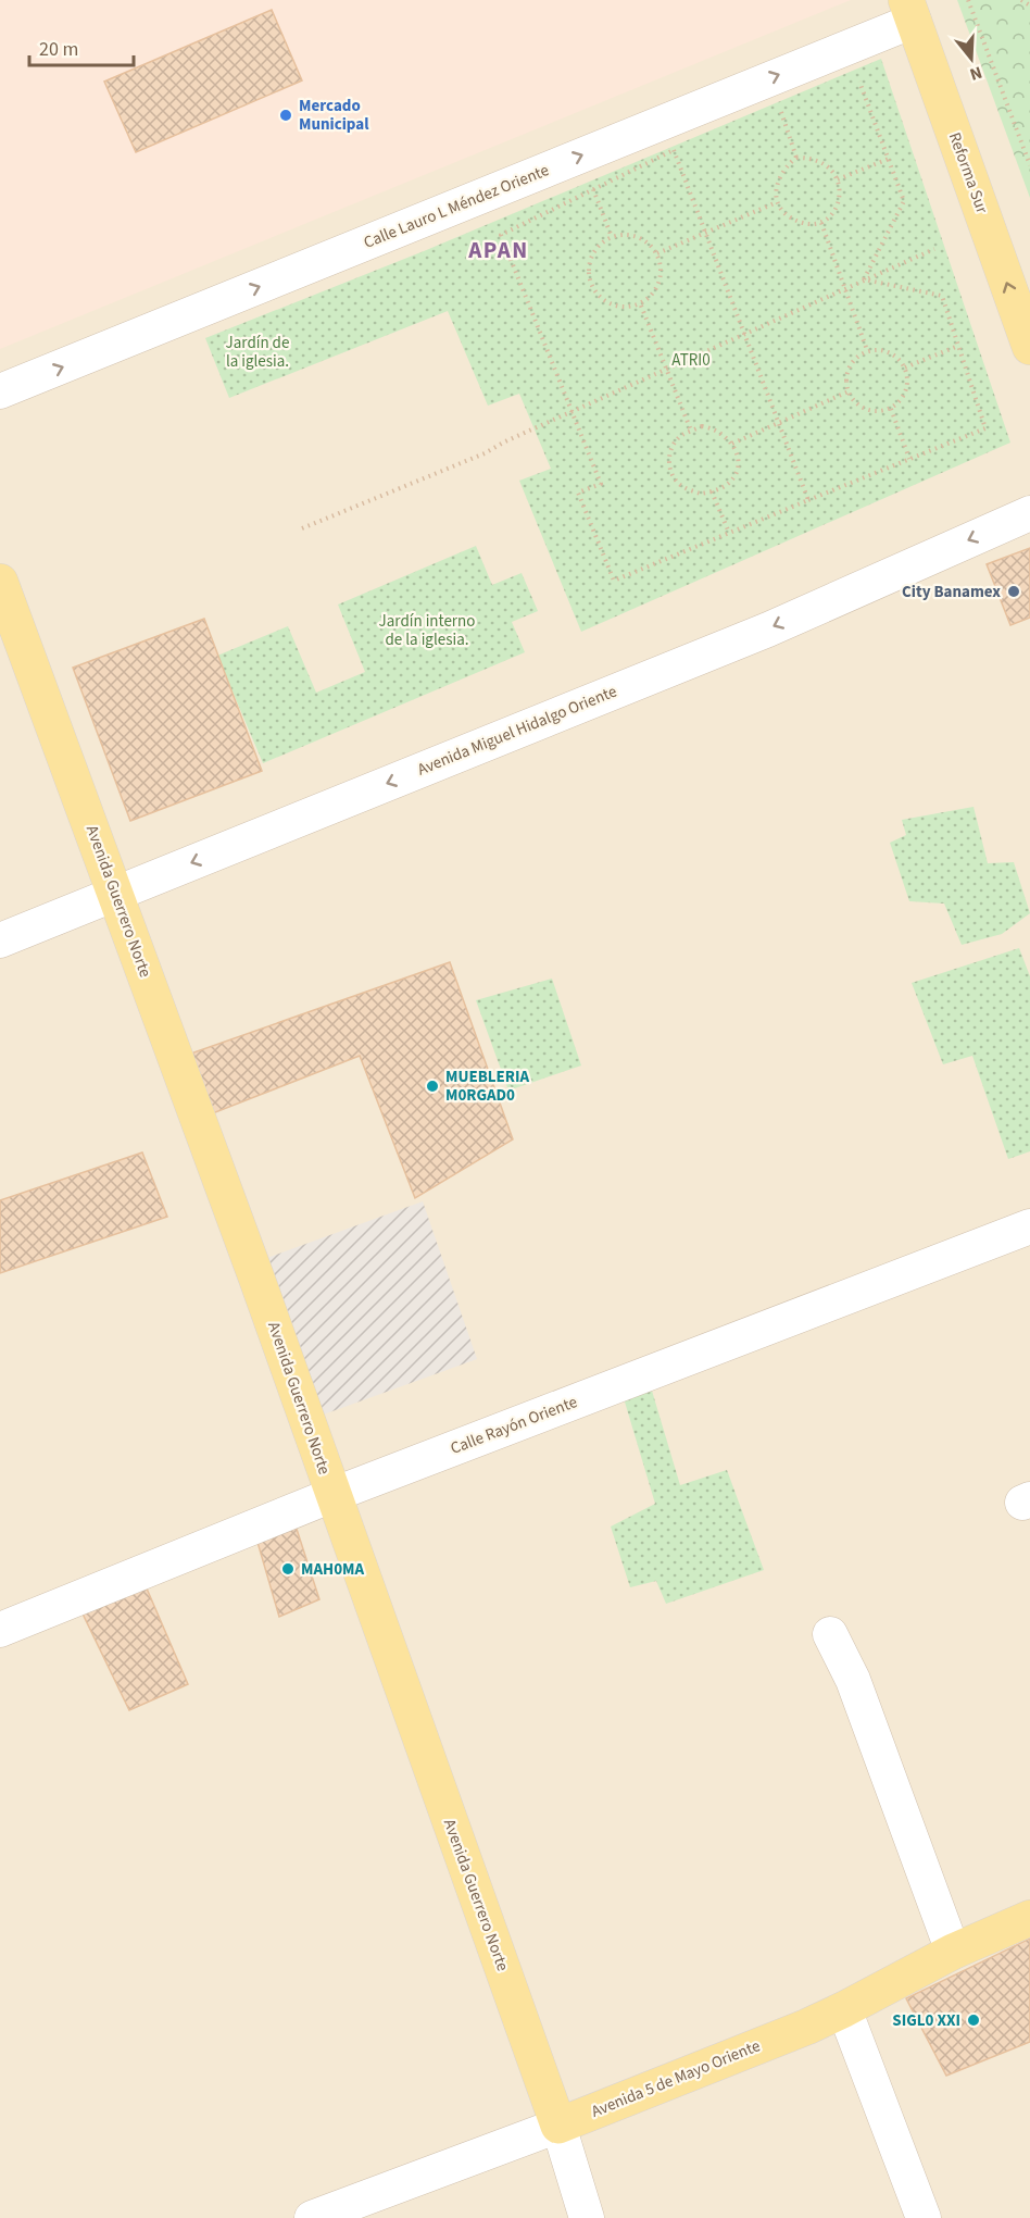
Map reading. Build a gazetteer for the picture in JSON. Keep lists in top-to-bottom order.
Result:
{
  "streets": {
    "main road": ["Reforma Sur", "Avenida Guerrero Norte", "Avenida 5 de Mayo Oriente"],
    "street": ["Calle Lauro L Méndez Oriente", "Avenida Miguel Hidalgo Oriente", "Calle Rayón Oriente"]
  },
  "crossings": [
    ["Reforma Sur", "Calle Lauro L Méndez Oriente"],
    ["Avenida Miguel Hidalgo Oriente", "Avenida Guerrero Norte"],
    ["Avenida Guerrero Norte", "Calle Rayón Oriente"],
    ["Avenida Guerrero Norte", "Avenida 5 de Mayo Oriente"]
  ],
  "one_way": ["Reforma Sur", "Calle Lauro L Méndez Oriente", "Avenida Miguel Hidalgo Oriente"],
  "districts": ["APAN"],
  "parks": ["Jardín de la iglesia.", "ATRI0", "Jardín interno de la iglesia."],
  "places": [
    "Mercado Municipal",
    "City Banamex",
    "MUEBLERIA M0RGAD0",
    "MAH0MA",
    "SIGL0 XXI"
  ],
  "scale_bar": "20 m",
  "north": "bottom"
}
